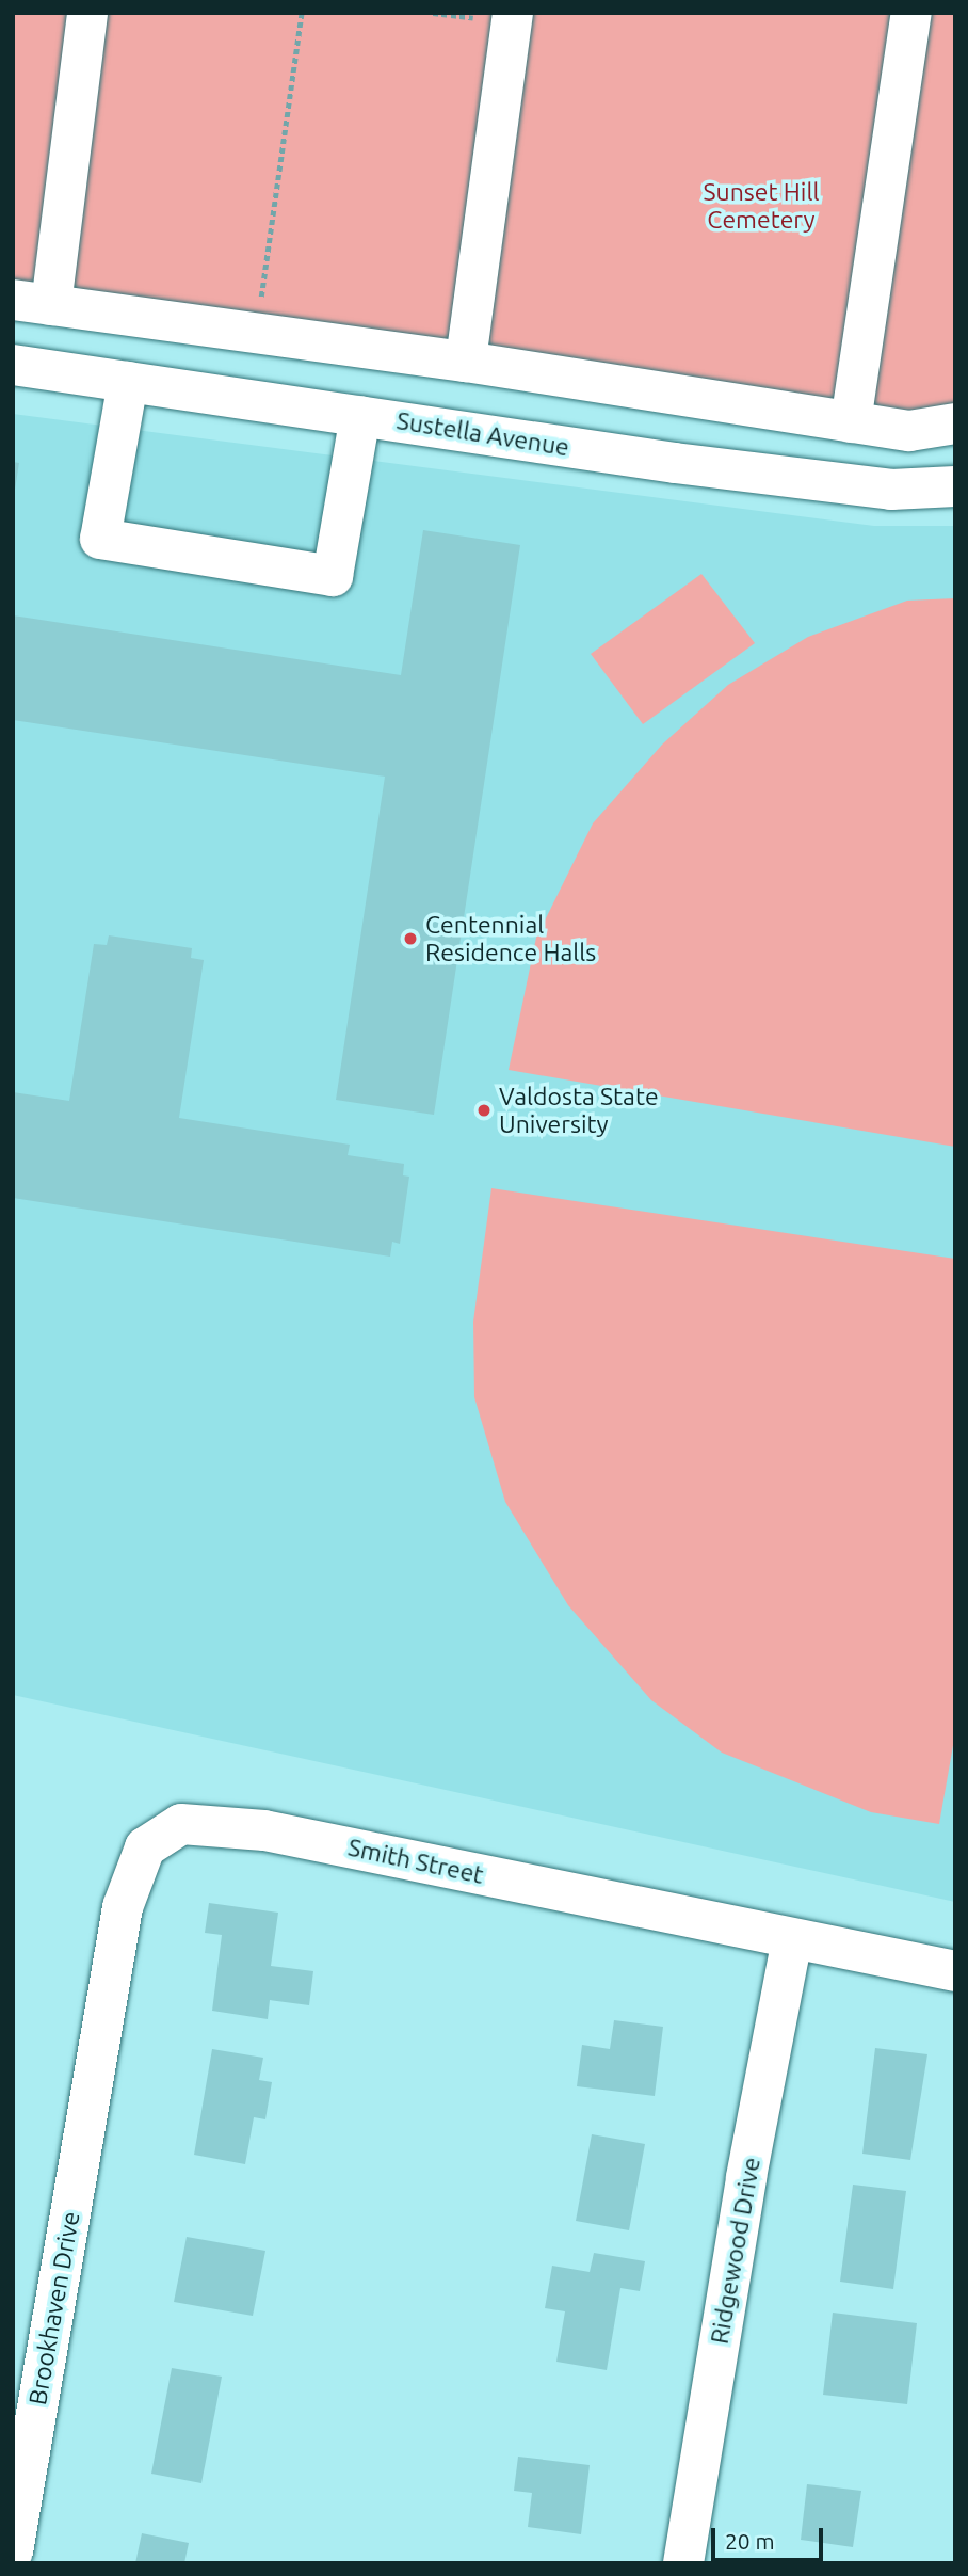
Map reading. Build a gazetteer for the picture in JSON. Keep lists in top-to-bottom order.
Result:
{
  "streets": {
    "street": [
      "Sustella Avenue",
      "Smith Street",
      "Ridgewood Drive",
      "Brookhaven Drive"
    ]
  },
  "crossings": [
    ["Smith Street", "Ridgewood Drive"],
    ["Smith Street", "Brookhaven Drive"]
  ],
  "parks": ["Sunset Hill Cemetery"],
  "places": ["Centennial Residence Halls", "Valdosta State University"],
  "scale_bar": "20 m"
}
